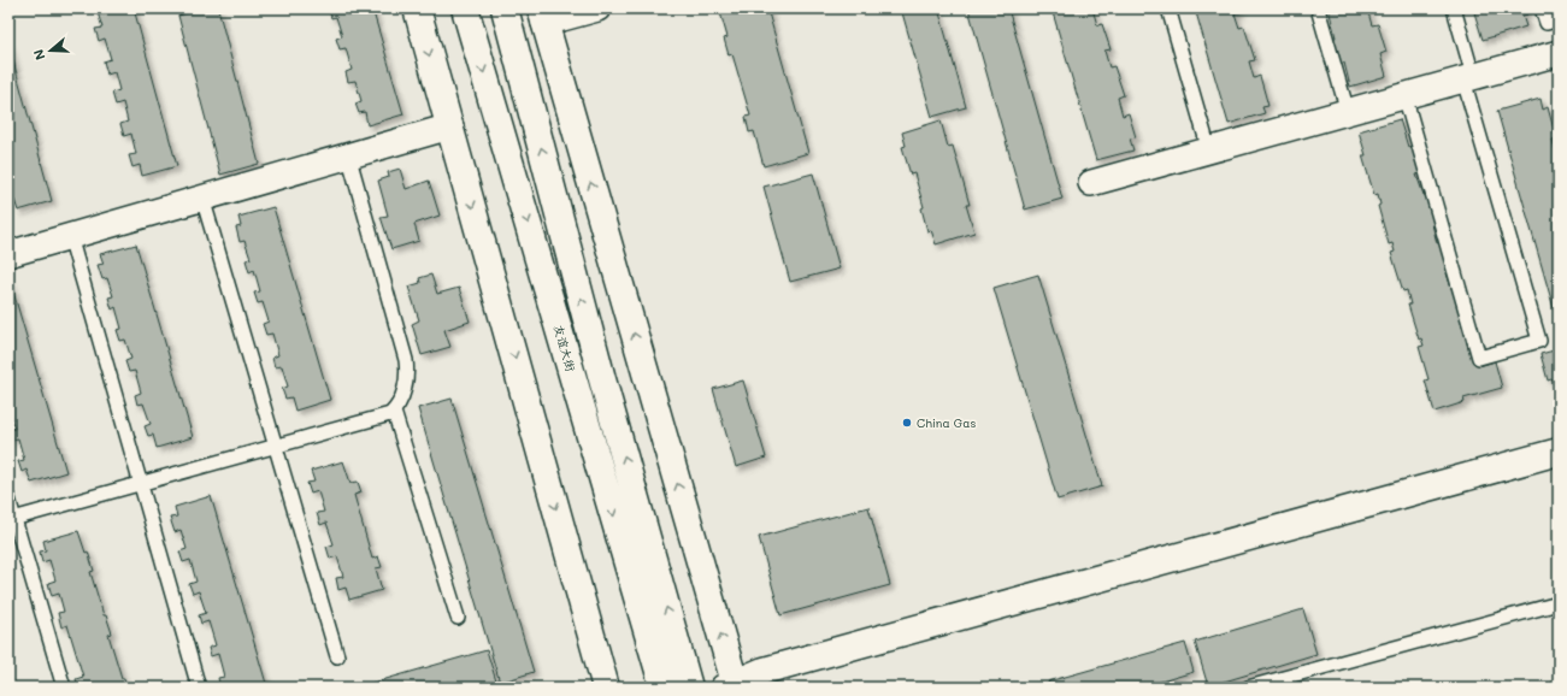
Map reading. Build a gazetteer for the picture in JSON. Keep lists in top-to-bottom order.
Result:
{
  "streets": {
    "street": ["友谊大街"]
  },
  "places": ["China Gas"],
  "north": "left"
}
